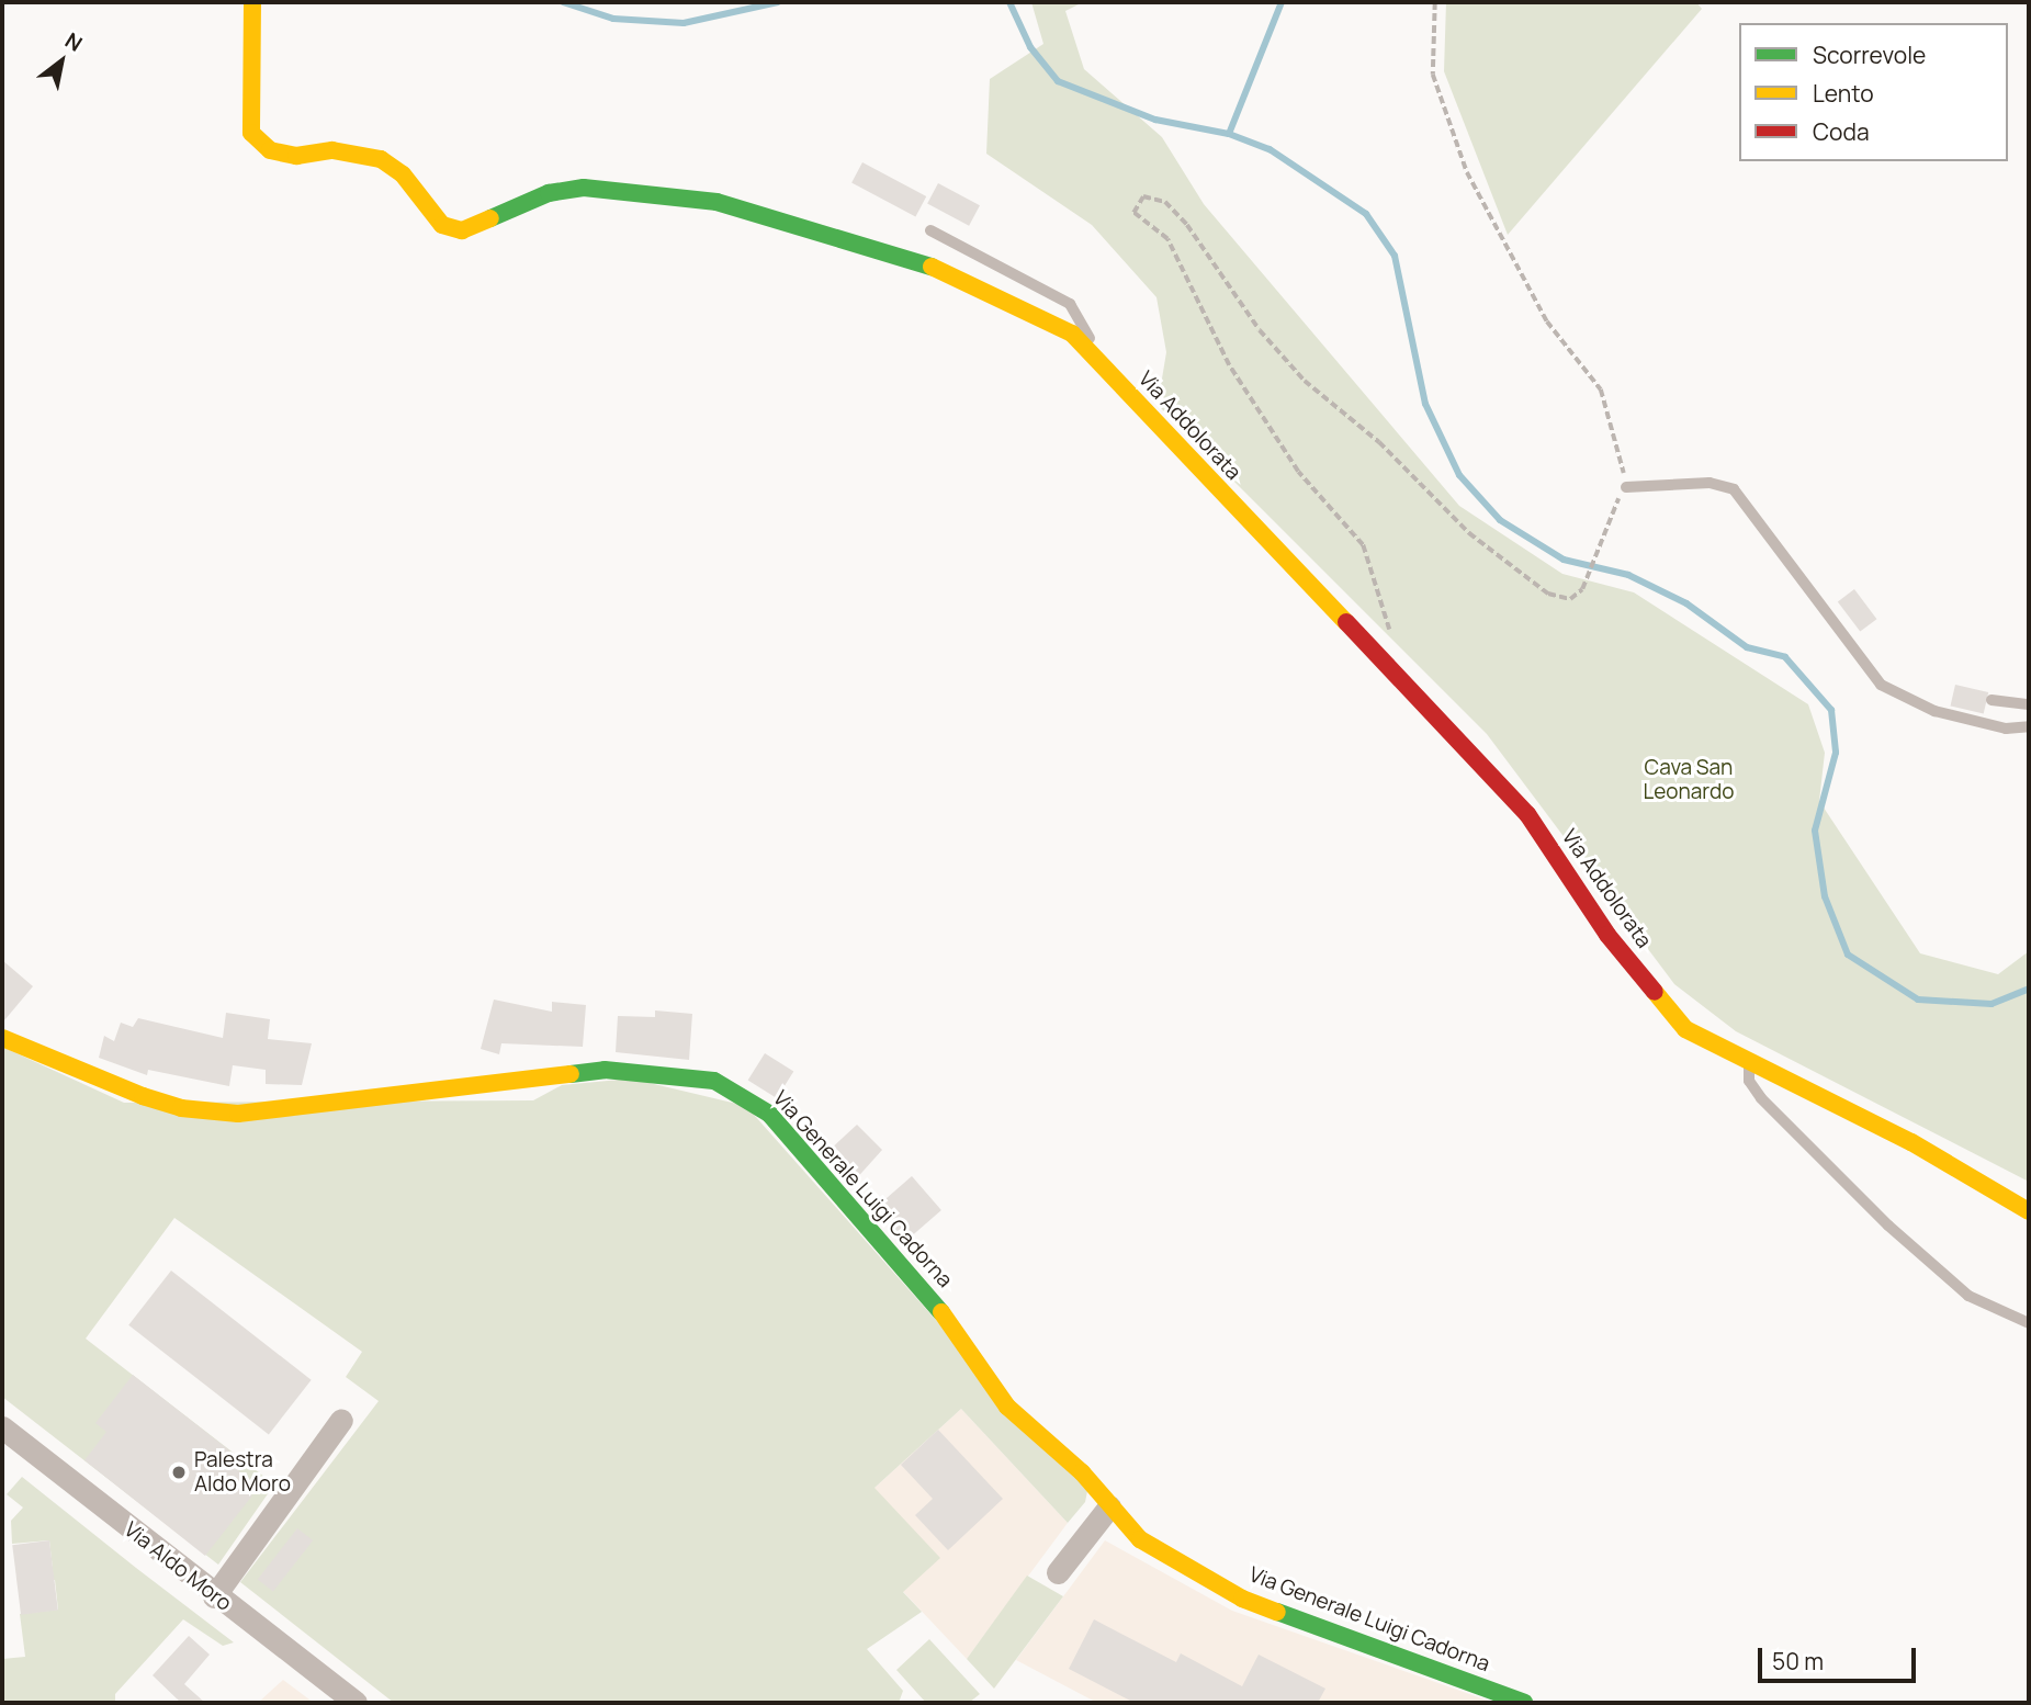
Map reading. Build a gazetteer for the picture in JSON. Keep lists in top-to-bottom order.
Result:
{
  "streets": {
    "street": ["Via Addolorata", "Via Generale Luigi Cadorna", "Via Aldo Moro"]
  },
  "parks": ["Cava San Leonardo"],
  "places": ["Palestra Aldo Moro"],
  "legend": ["Scorrevole", "Lento", "Coda"],
  "scale_bar": "50 m",
  "north": "top right"
}
